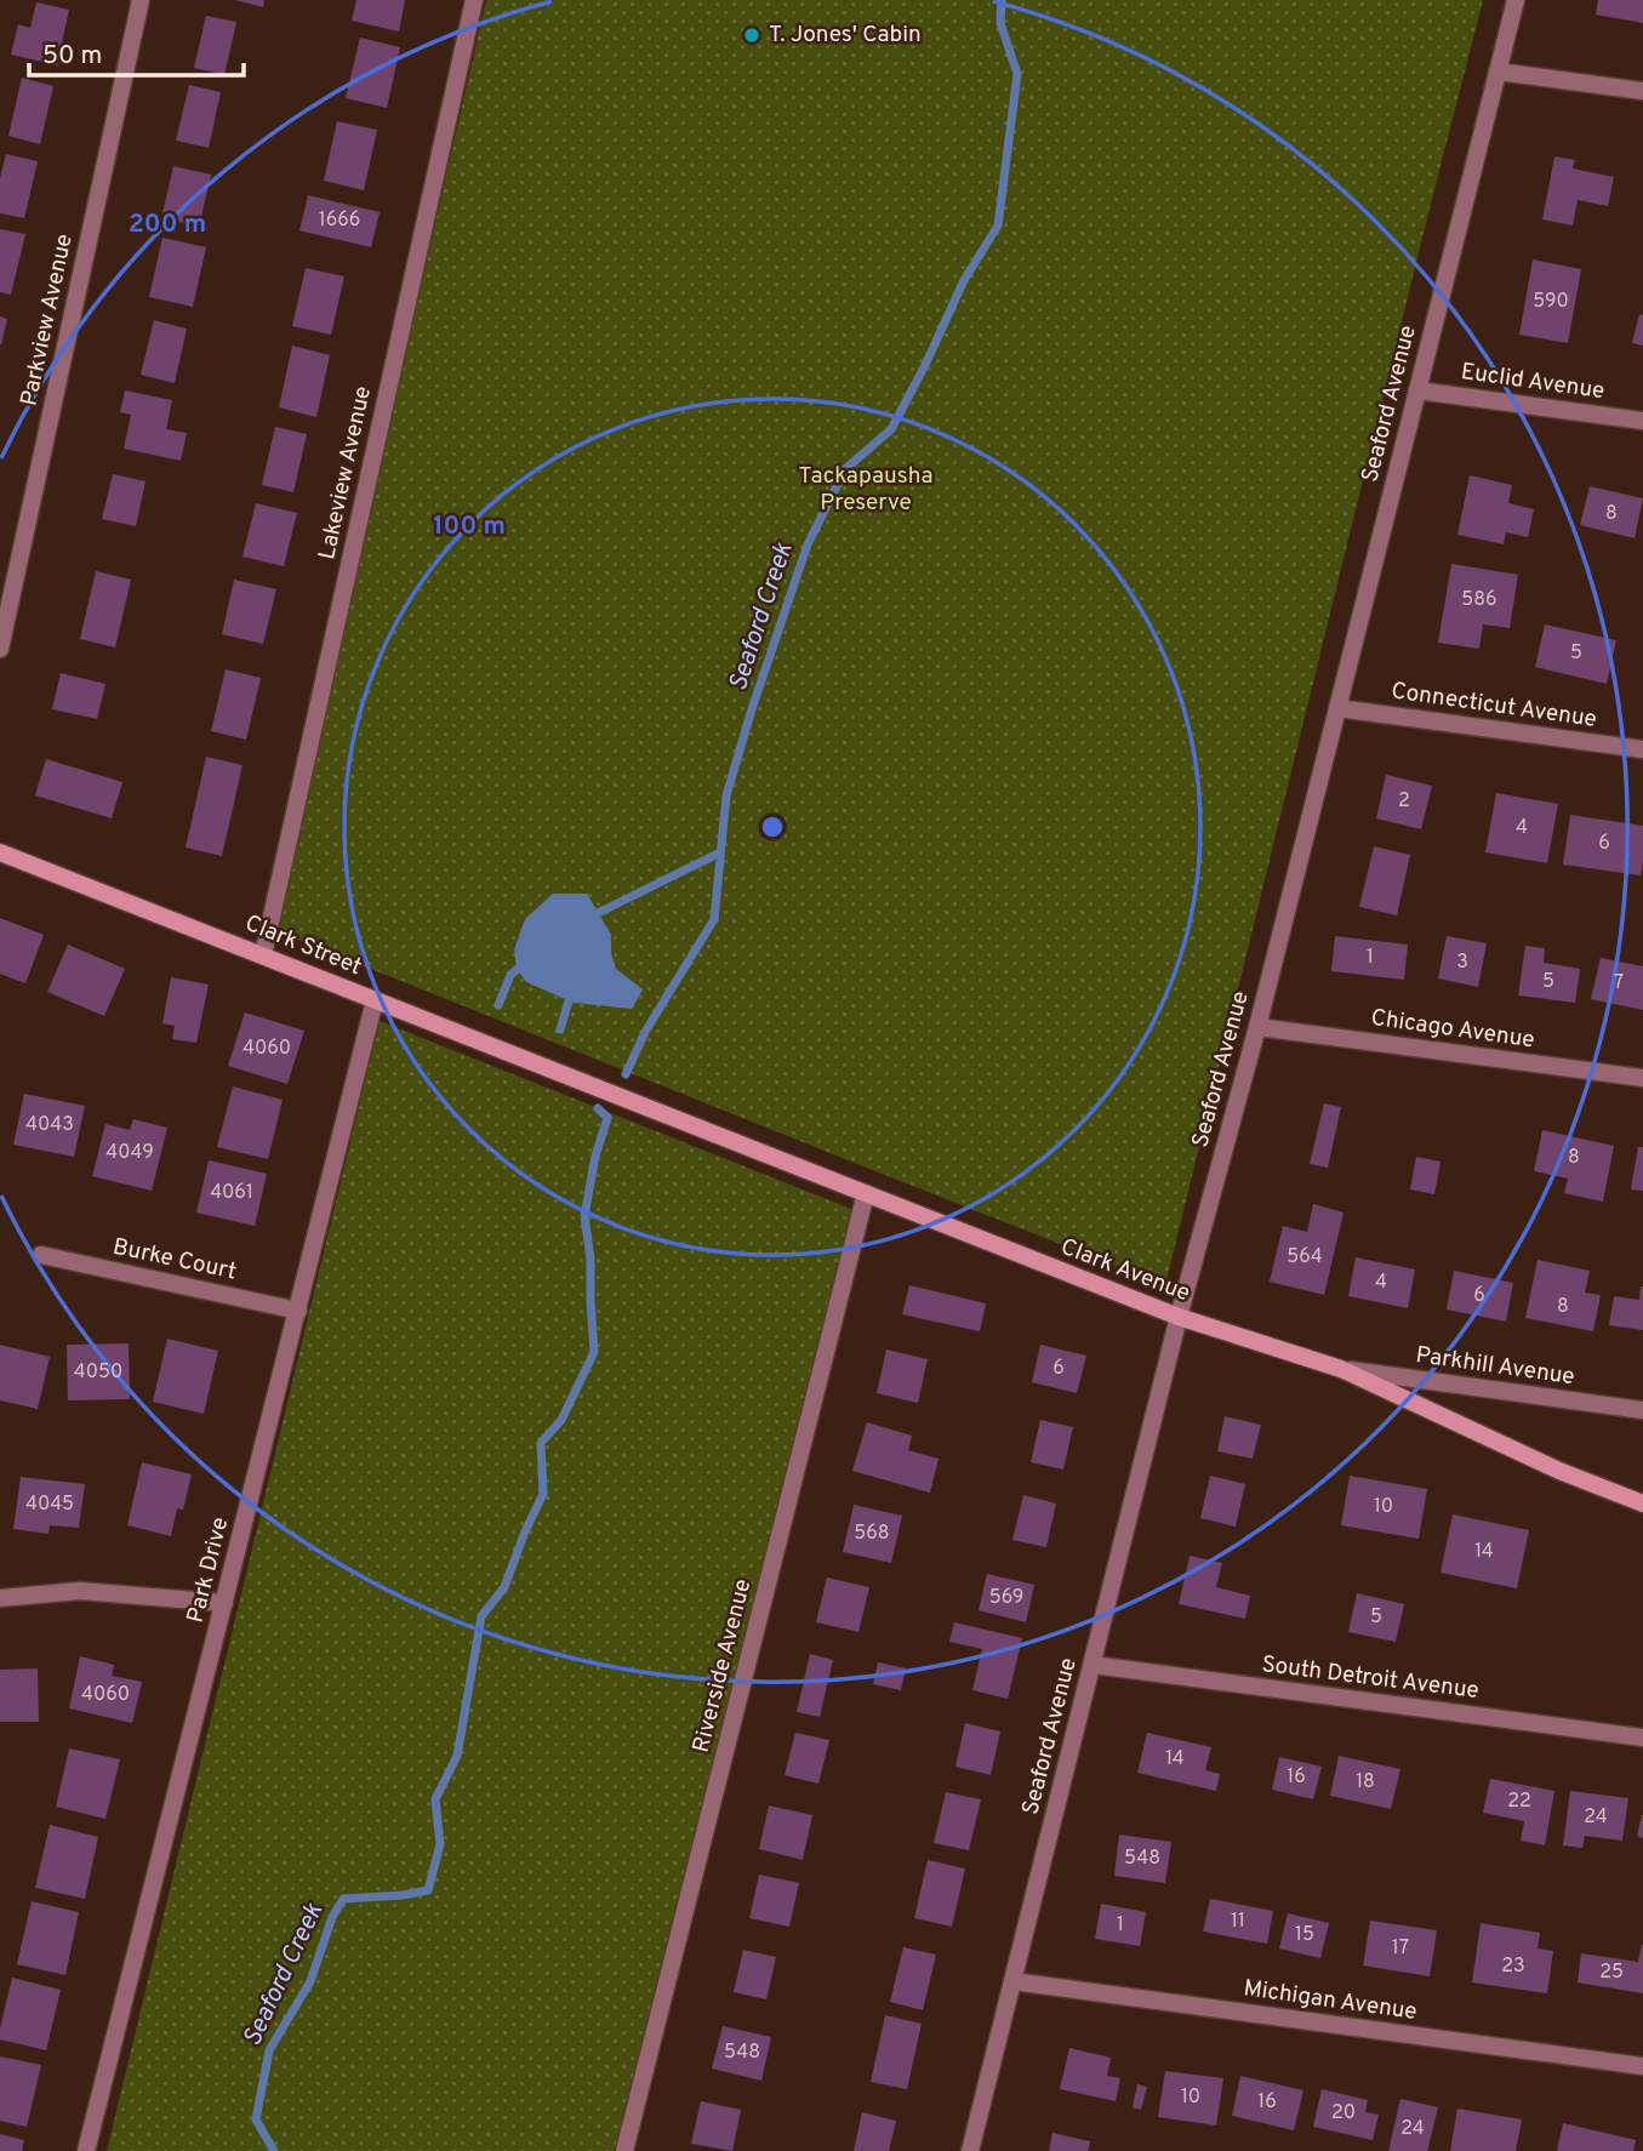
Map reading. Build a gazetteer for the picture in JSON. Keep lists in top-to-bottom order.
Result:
{
  "streets": {
    "street": [
      "Parkview Avenue",
      "Euclid Avenue",
      "Seaford Avenue",
      "Lakeview Avenue",
      "Connecticut Avenue",
      "Clark Street",
      "Chicago Avenue",
      "Burke Court",
      "Clark Avenue",
      "Parkhill Avenue",
      "Park Drive",
      "Riverside Avenue",
      "South Detroit Avenue",
      "Michigan Avenue"
    ]
  },
  "crossings": [
    ["Euclid Avenue", "Seaford Avenue"],
    ["Seaford Avenue", "Connecticut Avenue"],
    ["Seaford Avenue", "Chicago Avenue"],
    ["Seaford Avenue", "Clark Avenue"],
    ["Seaford Avenue", "South Detroit Avenue"],
    ["Seaford Avenue", "Michigan Avenue"],
    ["Lakeview Avenue", "Clark Street"],
    ["Clark Street", "Clark Avenue"],
    ["Clark Street", "Park Drive"],
    ["Burke Court", "Park Drive"],
    ["Clark Avenue", "Parkhill Avenue"],
    ["Clark Avenue", "Riverside Avenue"]
  ],
  "water": ["Seaford Creek"],
  "parks": ["Tackapausha Preserve"],
  "places": ["T. Jones' Cabin"],
  "house_numbers": [
    "1666",
    "590",
    "8",
    "586",
    "5",
    "2",
    "4",
    "6",
    "1",
    "3",
    "5",
    "7",
    "4060",
    "4043",
    "4049",
    "8",
    "4061",
    "564",
    "4",
    "6",
    "8",
    "6",
    "4050",
    "4045",
    "10",
    "568",
    "14",
    "569",
    "5",
    "4060",
    "14",
    "16",
    "18",
    "22",
    "24",
    "548",
    "11",
    "1",
    "15",
    "17",
    "23",
    "25",
    "548",
    "10",
    "16",
    "20",
    "24"
  ],
  "scale_bar": "50 m",
  "rings": ["200 m", "100 m"]
}
